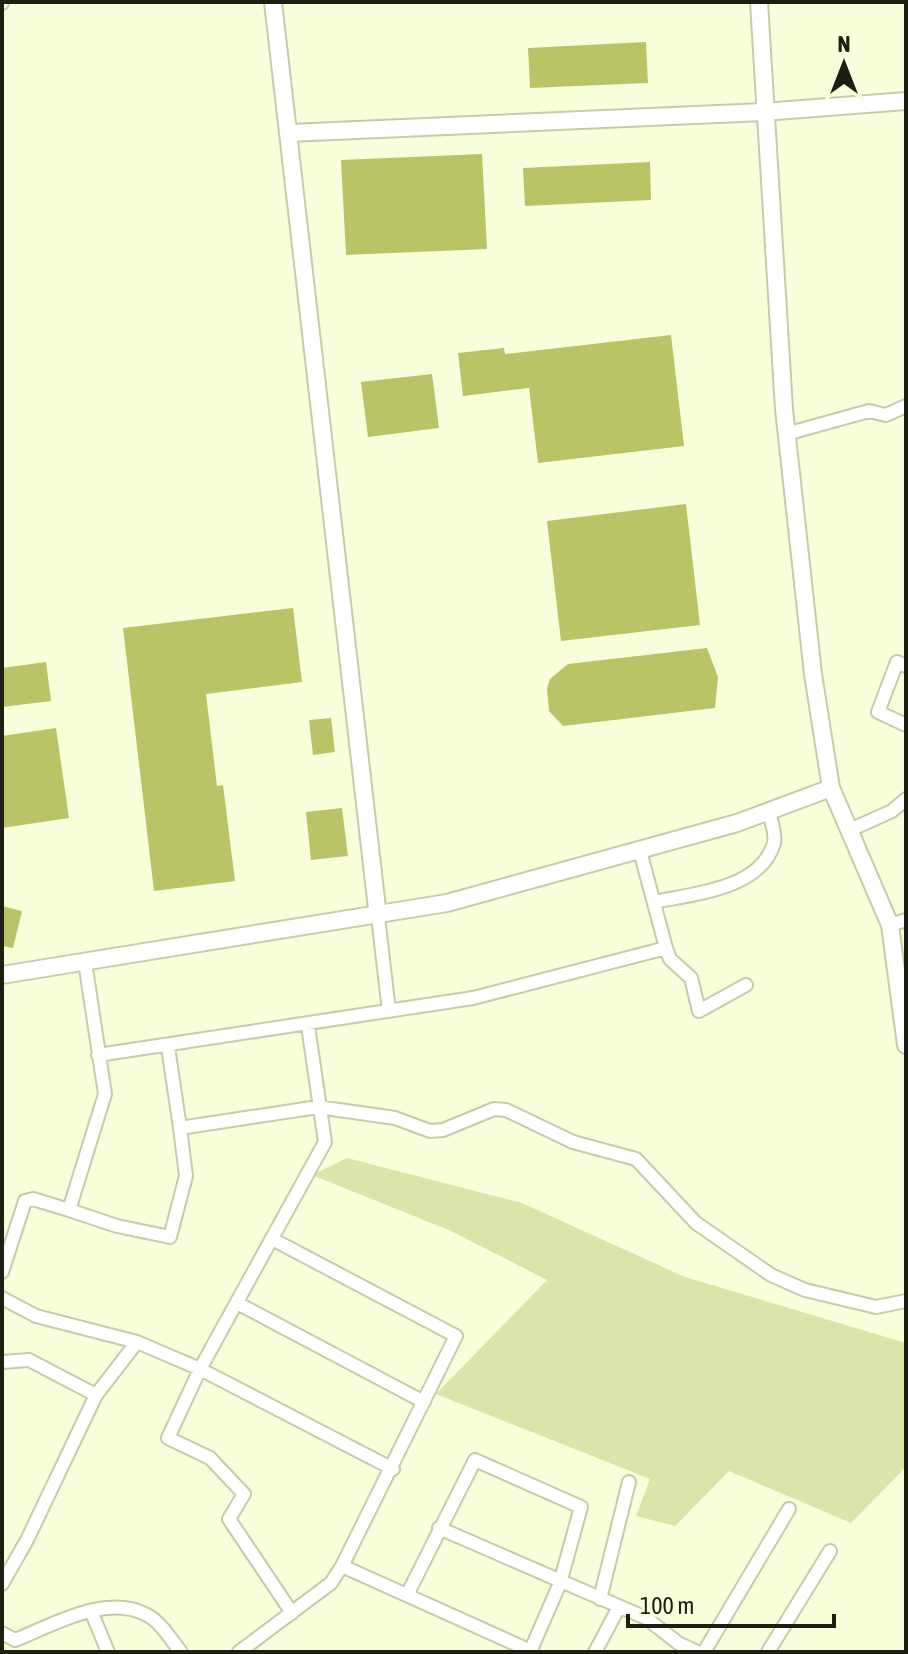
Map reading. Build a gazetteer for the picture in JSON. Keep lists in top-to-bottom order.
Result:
{
  "scale_bar": "100 m",
  "north": "top"
}
